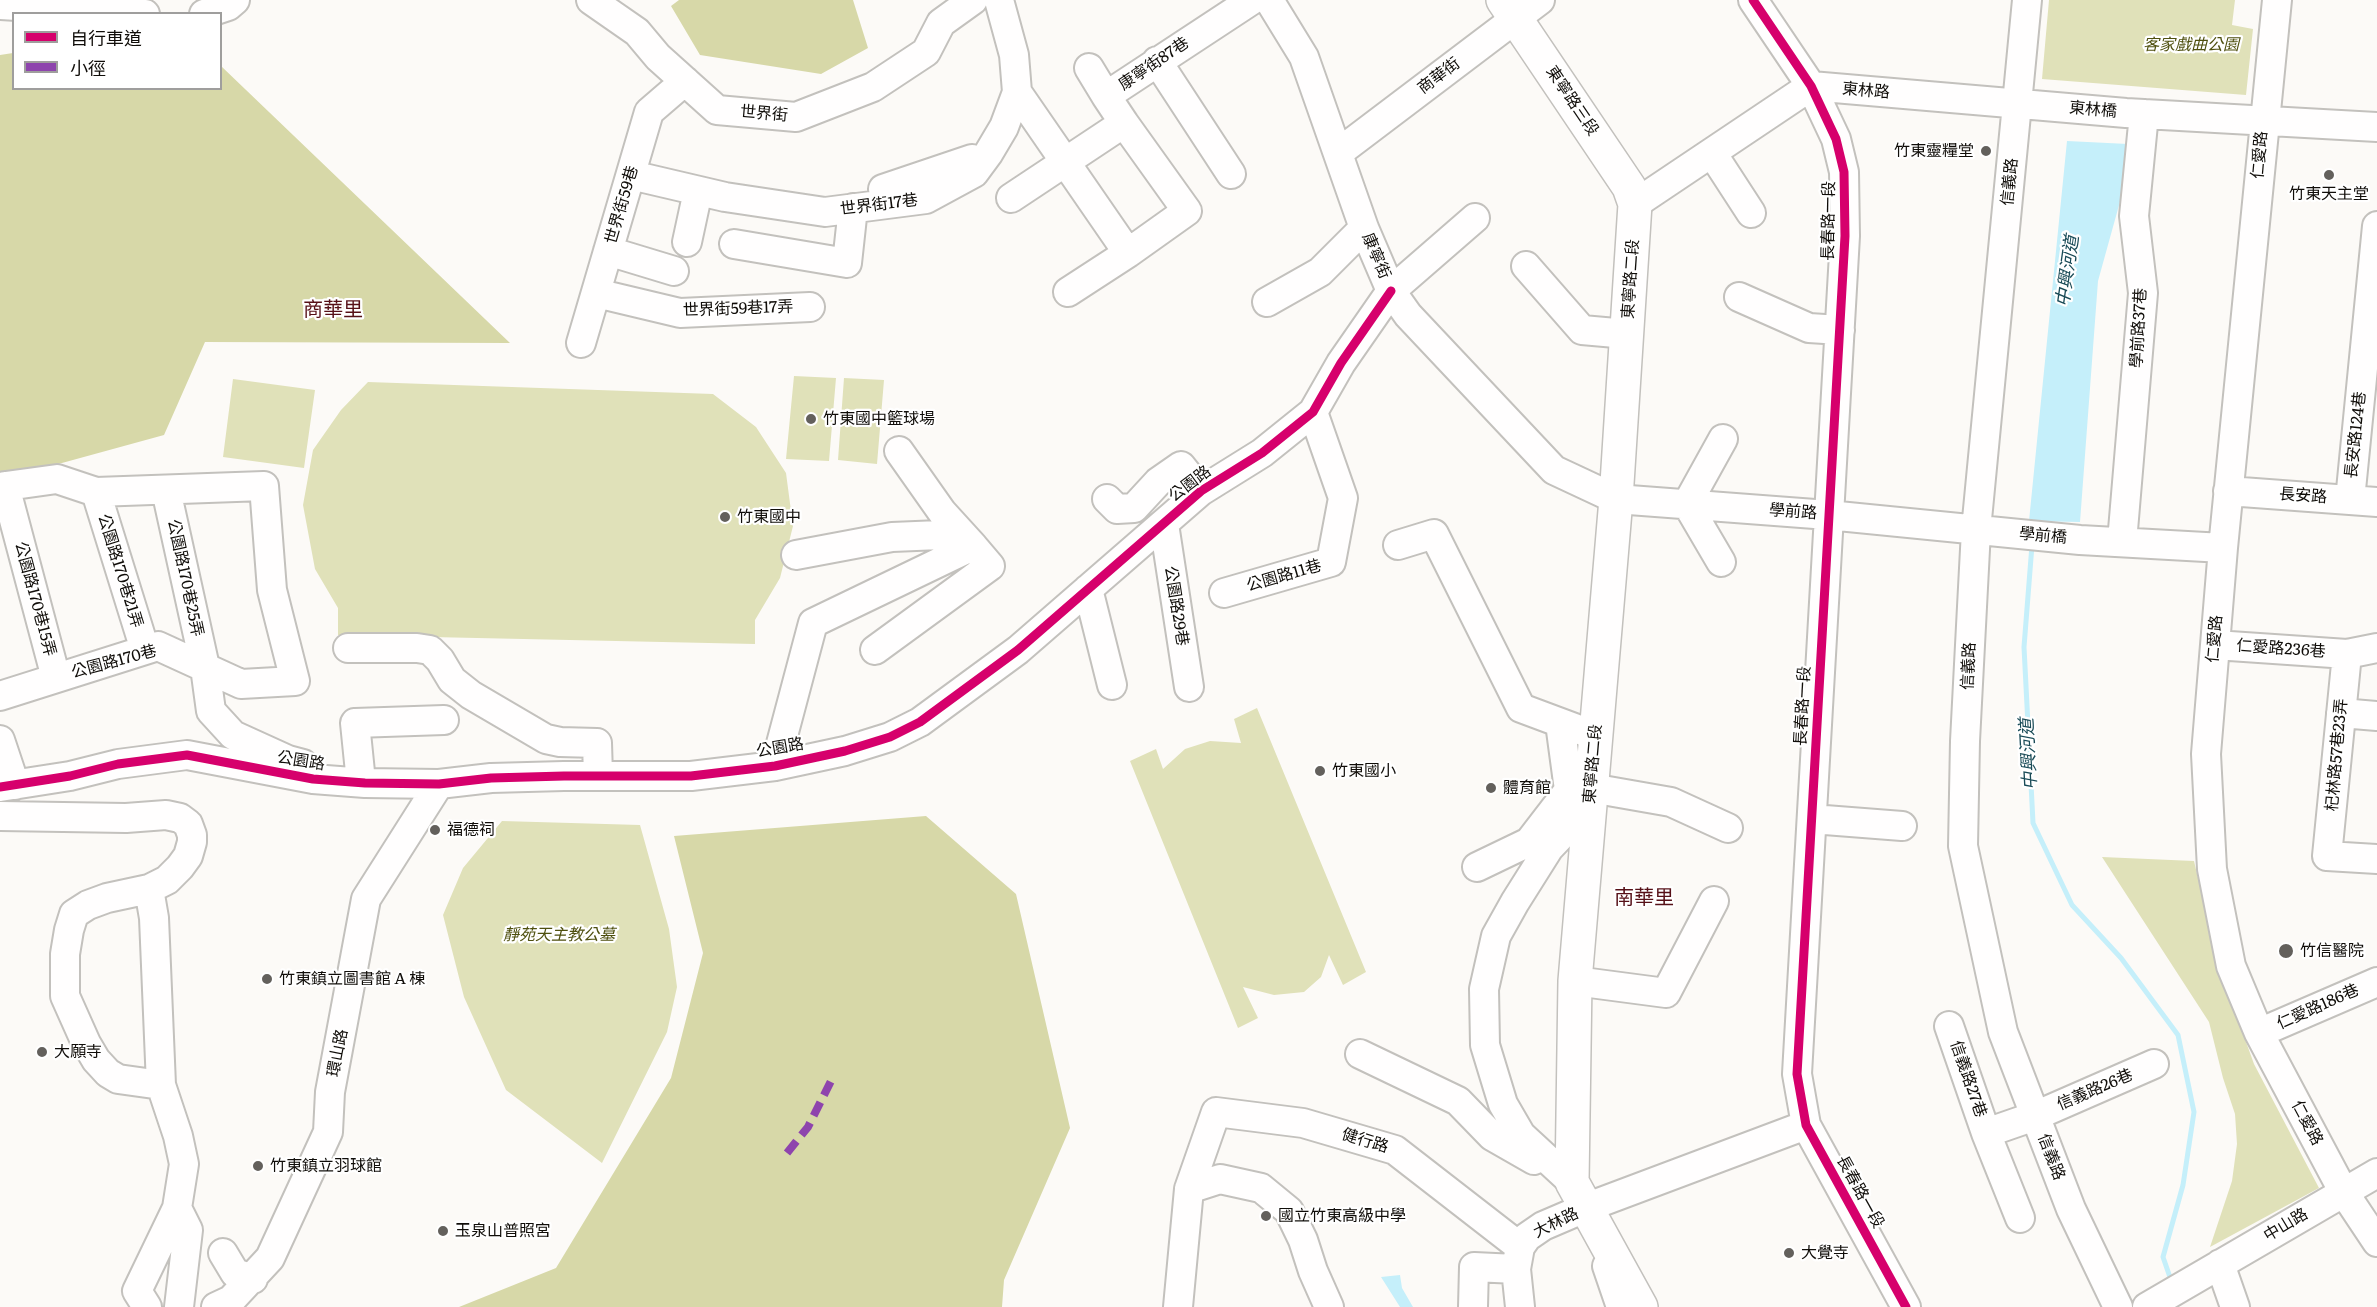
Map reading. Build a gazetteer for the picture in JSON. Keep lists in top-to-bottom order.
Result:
{
  "streets": {
    "main road": ["東寧路三段", "東寧路二段"],
    "street": [
      "康寧街87巷",
      "商華街",
      "東林路",
      "東林橋",
      "世界街",
      "仁愛路",
      "信義路",
      "世界街59巷",
      "世界街17巷",
      "長春路一段",
      "康寧街",
      "世界街59巷17弄",
      "學前路37巷",
      "長安路124巷",
      "公園路",
      "長安路",
      "學前路",
      "學前橋",
      "公園路170巷21弄",
      "公園路11巷",
      "公園路170巷25弄",
      "公園路170巷15弄",
      "公園路29巷",
      "仁愛路236巷",
      "公園路170巷",
      "杞林路57巷23弄",
      "仁愛路186巷",
      "環山路",
      "信義路27巷",
      "信義路26巷",
      "健行路",
      "大林路",
      "中山路"
    ]
  },
  "crossings": [
    ["商華街", "東寧路三段"],
    ["商華街", "康寧街"],
    ["東林路", "東林橋"],
    ["東林路", "信義路"],
    ["東林路", "長春路一段"],
    ["東寧路三段", "東寧路二段"],
    ["東林橋", "學前路37巷"],
    ["世界街", "世界街59巷"],
    ["仁愛路", "長安路"],
    ["仁愛路", "仁愛路236巷"],
    ["仁愛路", "仁愛路186巷"],
    ["仁愛路", "中山路"],
    ["信義路", "學前路"],
    ["信義路", "信義路27巷"],
    ["信義路", "信義路26巷"],
    ["世界街59巷", "世界街17巷"],
    ["世界街59巷", "世界街59巷17弄"],
    ["長春路一段", "學前路"],
    ["康寧街", "東寧路二段"],
    ["康寧街", "公園路"],
    ["康寧街", "學前路"],
    ["東寧路二段", "學前路"],
    ["東寧路二段", "大林路"],
    ["學前路37巷", "學前橋"],
    ["長安路124巷", "長安路"],
    ["公園路", "公園路11巷"],
    ["公園路", "公園路170巷25弄"],
    ["公園路", "公園路29巷"],
    ["公園路", "環山路"],
    ["學前路", "學前橋"],
    ["公園路170巷21弄", "公園路170巷"],
    ["公園路170巷25弄", "公園路170巷"],
    ["公園路170巷15弄", "公園路170巷"],
    ["仁愛路236巷", "杞林路57巷23弄"],
    ["信義路27巷", "信義路26巷"],
    ["健行路", "大林路"]
  ],
  "districts": ["商華里", "南華里"],
  "water": ["中興河道"],
  "parks": ["客家戲曲公園", "靜苑天主教公墓"],
  "places": [
    "竹東靈糧堂",
    "竹東天主堂",
    "竹東國中籃球場",
    "竹東國中",
    "竹東國小",
    "體育館",
    "福德祠",
    "竹信醫院",
    "竹東鎮立圖書館 A 棟",
    "大願寺",
    "竹東鎮立羽球館",
    "國立竹東高級中學",
    "玉泉山普照宮",
    "大覺寺"
  ],
  "legend": ["自行車道", "小徑"]
}
